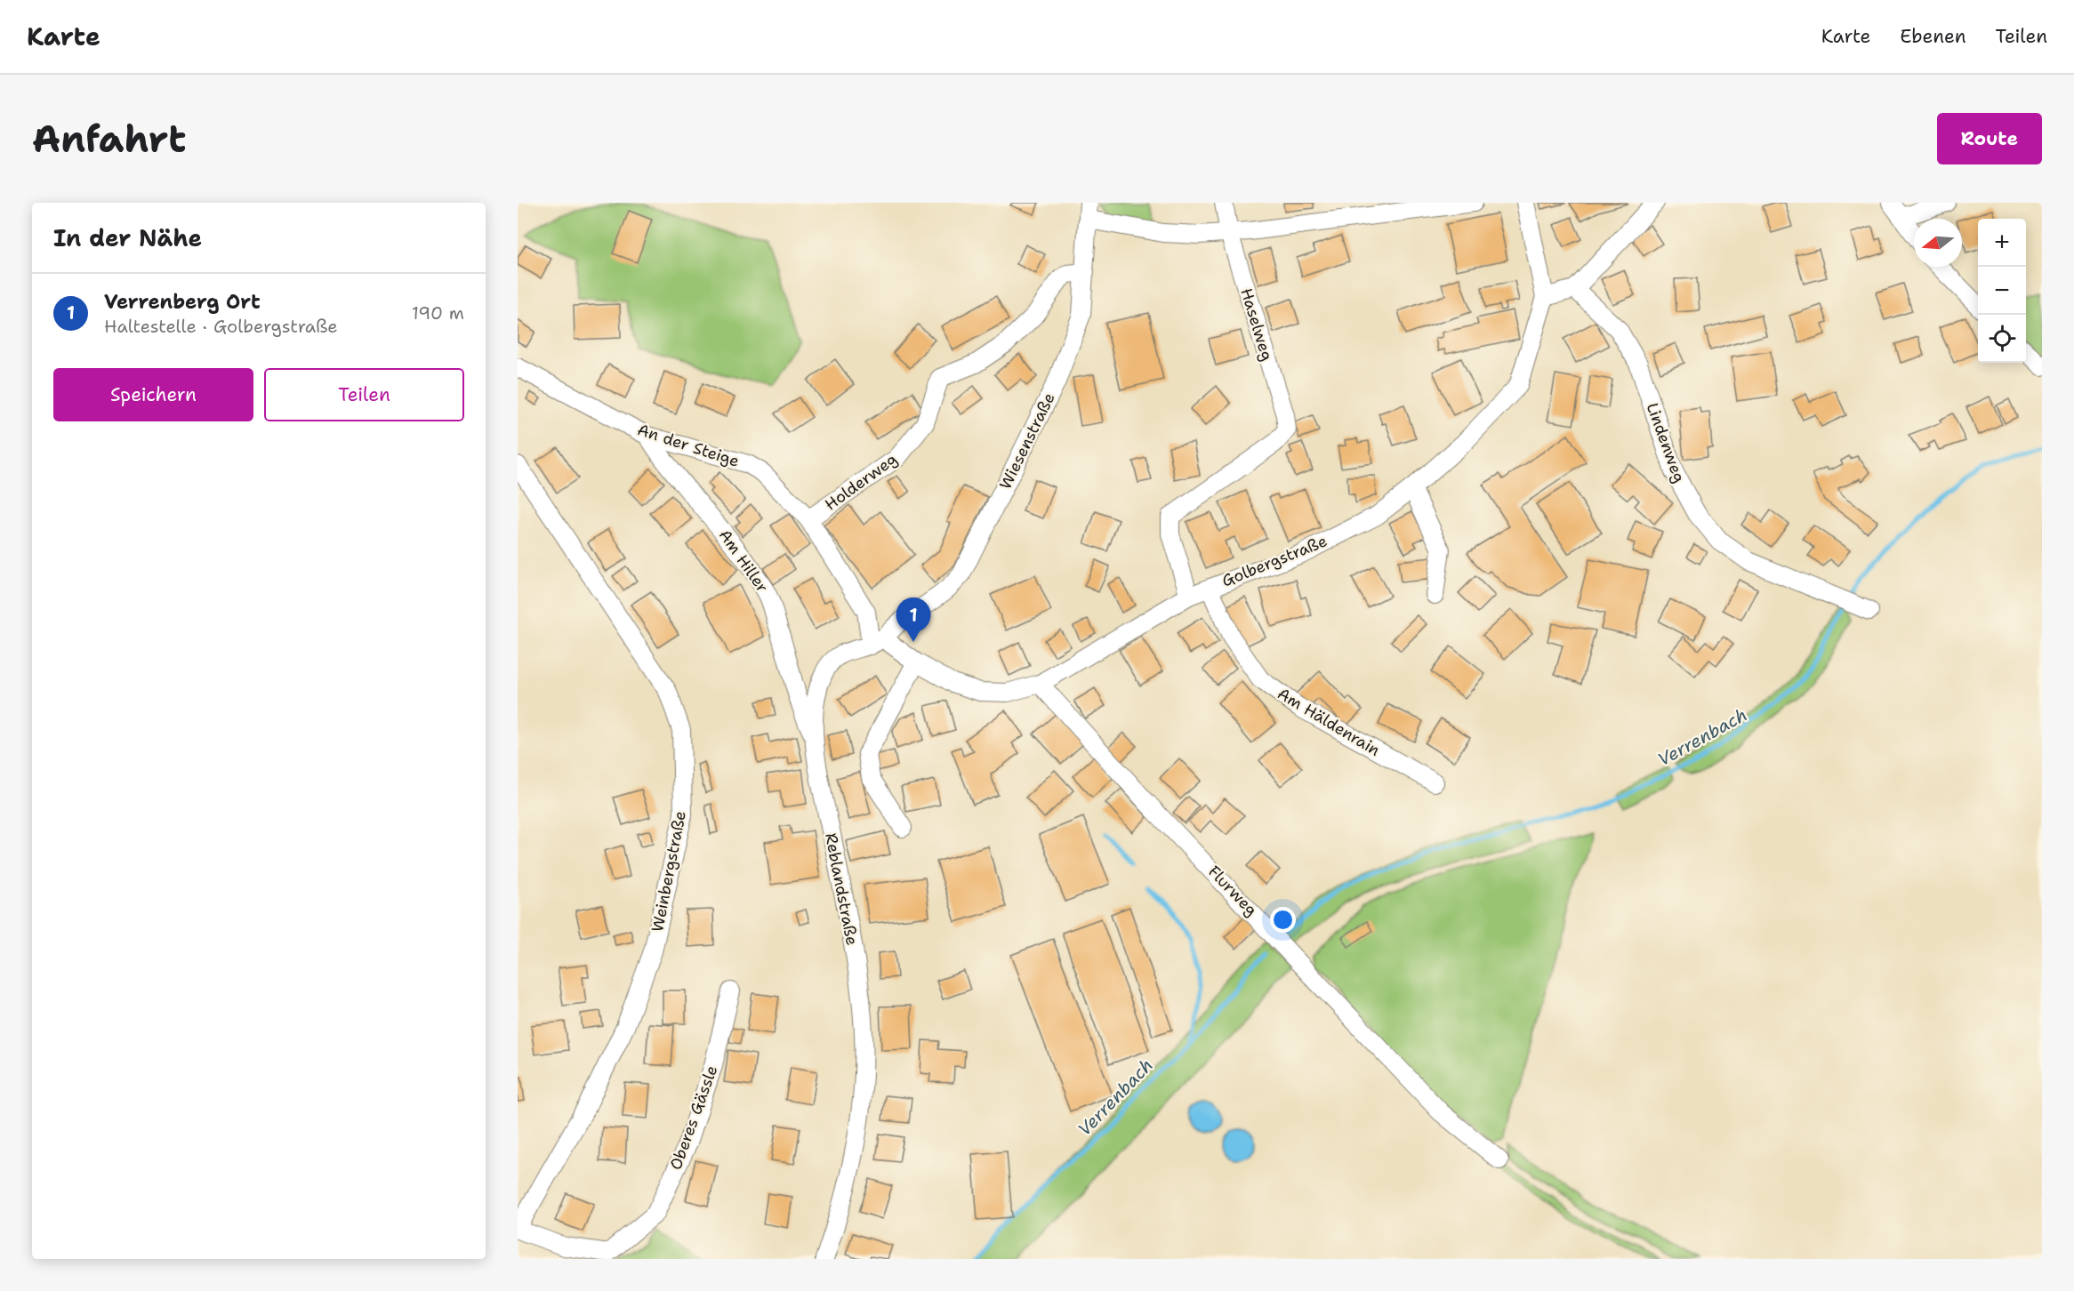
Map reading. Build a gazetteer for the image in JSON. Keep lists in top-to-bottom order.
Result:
{
  "streets": {
    "street": [
      "Haselweg",
      "Wiesenstraße",
      "Lindenweg",
      "An der Steige",
      "Holderweg",
      "Am Hiller",
      "Golbergstraße",
      "Am Häldenrain",
      "Weinbergstraße",
      "Reblandstraße",
      "Flurweg",
      "Oberes Gässle"
    ]
  },
  "crossings": [
    ["Haselweg", "Golbergstraße"],
    ["Wiesenstraße", "An der Steige"],
    ["Wiesenstraße", "Holderweg"],
    ["Wiesenstraße", "Golbergstraße"],
    ["Wiesenstraße", "Reblandstraße"],
    ["An der Steige", "Holderweg"],
    ["An der Steige", "Am Hiller"],
    ["An der Steige", "Golbergstraße"],
    ["An der Steige", "Reblandstraße"],
    ["Am Hiller", "Reblandstraße"],
    ["Golbergstraße", "Am Häldenrain"],
    ["Golbergstraße", "Reblandstraße"],
    ["Golbergstraße", "Flurweg"],
    ["Weinbergstraße", "Oberes Gässle"]
  ],
  "water": ["Verrenbach"],
  "north": "left",
  "page": {
    "header": "Karte",
    "nav": ["Karte", "Ebenen", "Teilen"],
    "buttons": [
      "Route",
      ["Speichern", "Teilen"]
    ],
    "title": "Anfahrt",
    "heading": "In der Nähe",
    "map_buttons": ["+", "−"],
    "list": [
      {
        "mark": "1",
        "name": "Verrenberg Ort",
        "note": "Haltestelle · Golbergstraße",
        "value": "190 m"
      }
    ],
    "pins": "1"
  }
}
